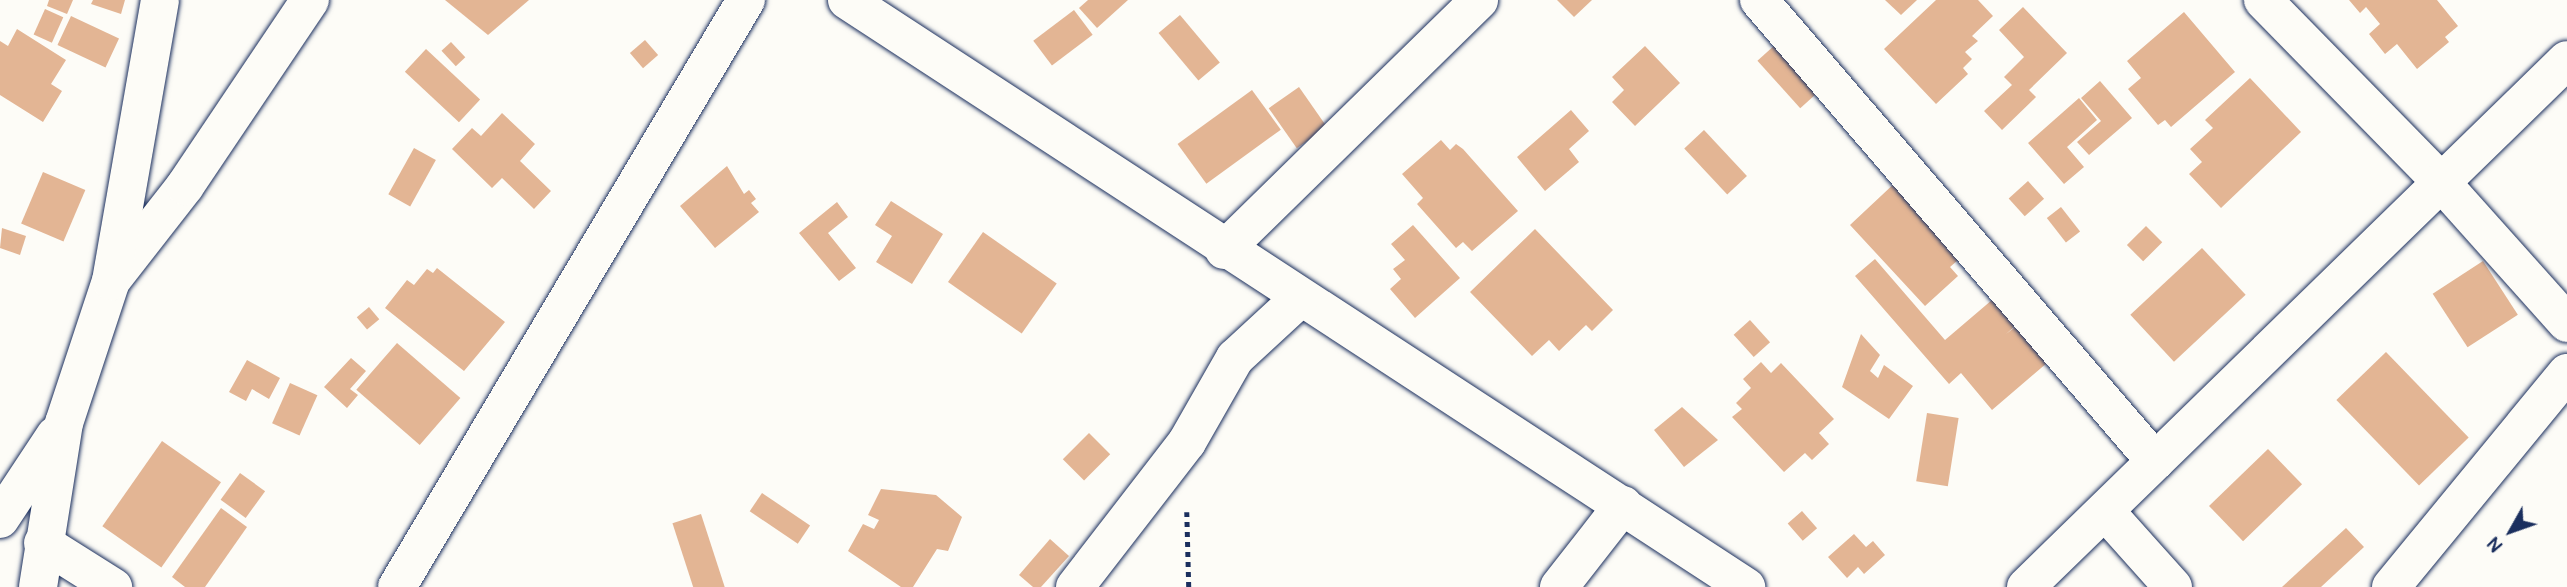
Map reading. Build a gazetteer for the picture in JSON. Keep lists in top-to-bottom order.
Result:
{
  "north": "bottom left"
}
